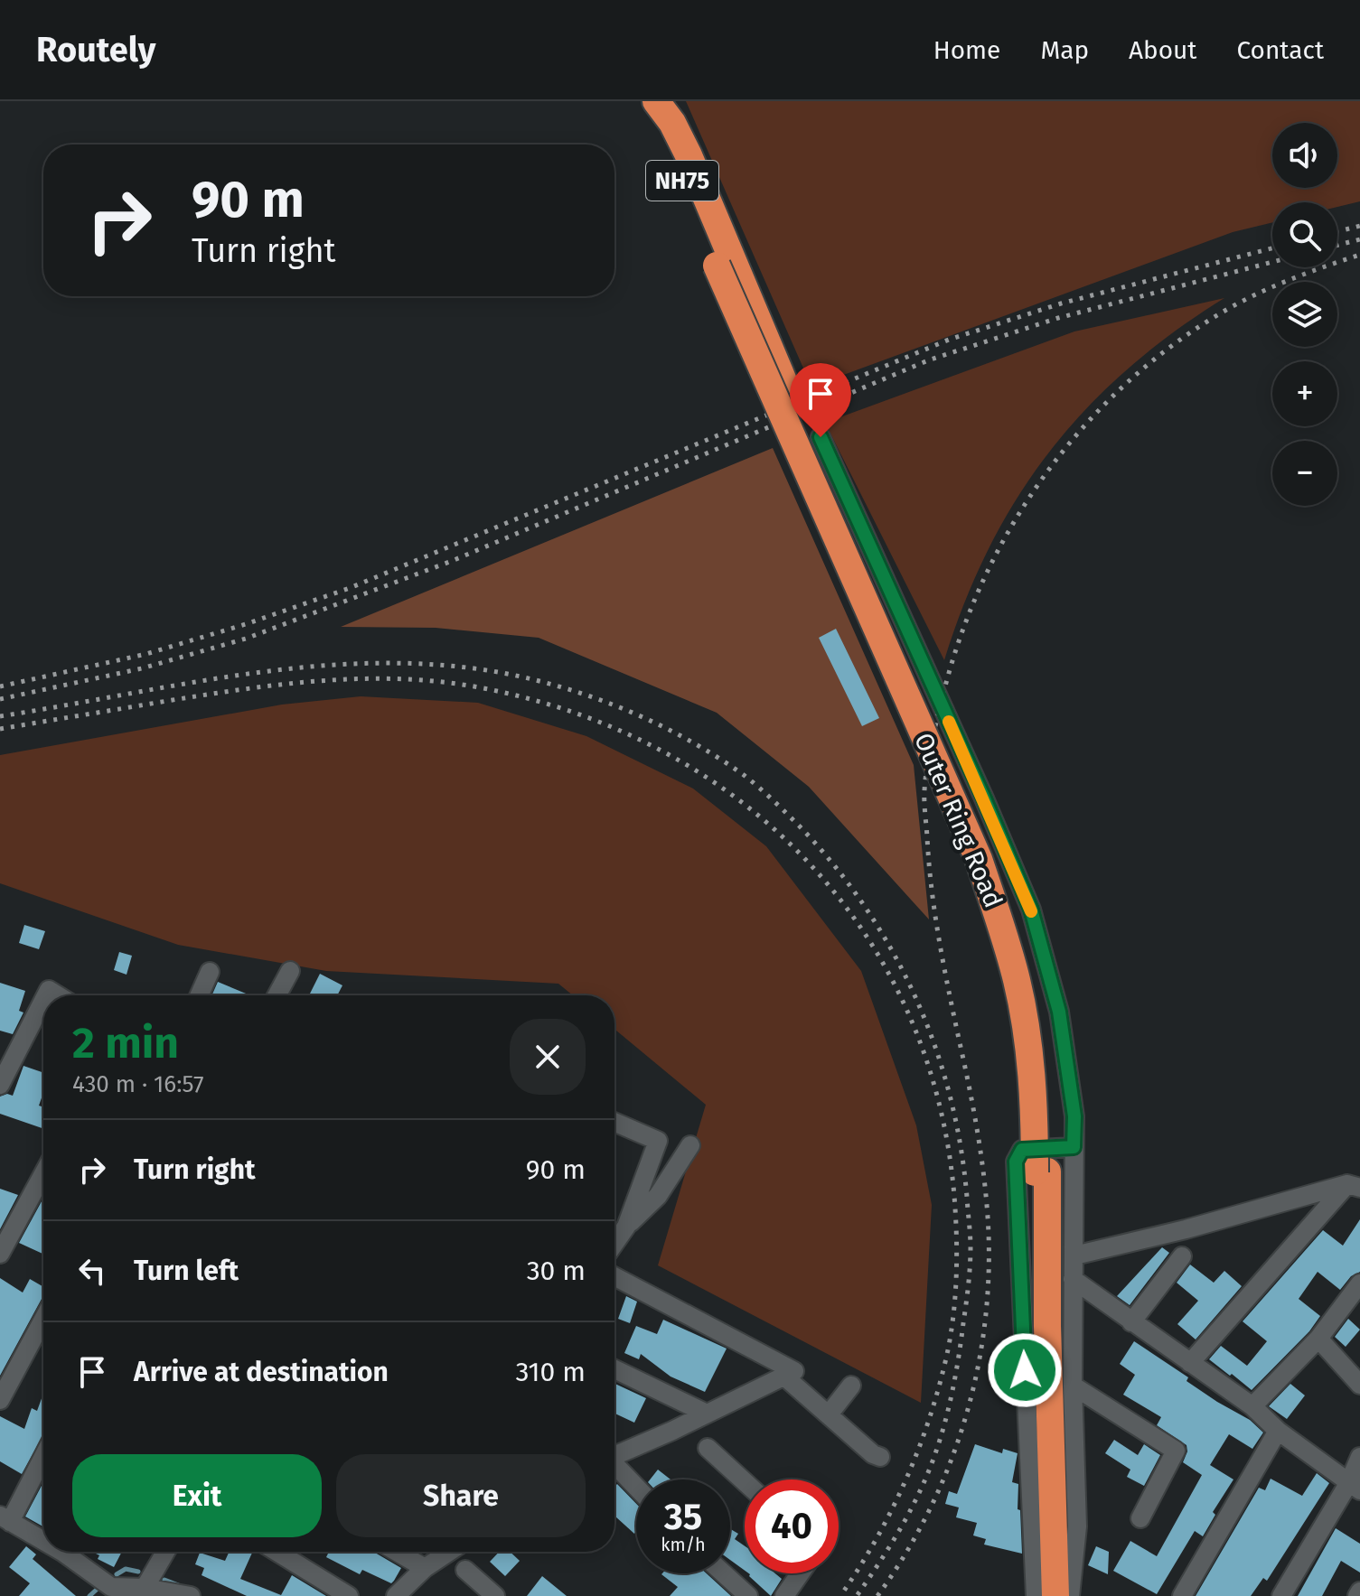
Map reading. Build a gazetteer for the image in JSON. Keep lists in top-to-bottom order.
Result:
{
  "streets": {
    "highway": ["NH75", "Outer Ring Road"]
  },
  "page": {
    "header": "Routely",
    "nav": [
      "Home",
      "Map",
      "About",
      "Contact"
    ],
    "map_buttons": ["+", "−"],
    "turn": ["90 m", "Turn right"],
    "heading": ["2 min", "430 m · 16:57"],
    "list": [
      {
        "name": "Turn right",
        "value": "90 m"
      },
      {
        "name": "Turn left",
        "value": "30 m"
      },
      {
        "name": "Arrive at destination",
        "value": "310 m"
      }
    ],
    "buttons": ["Exit", "Share"],
    "speed": "35 km/h",
    "limit": "40"
  }
}
